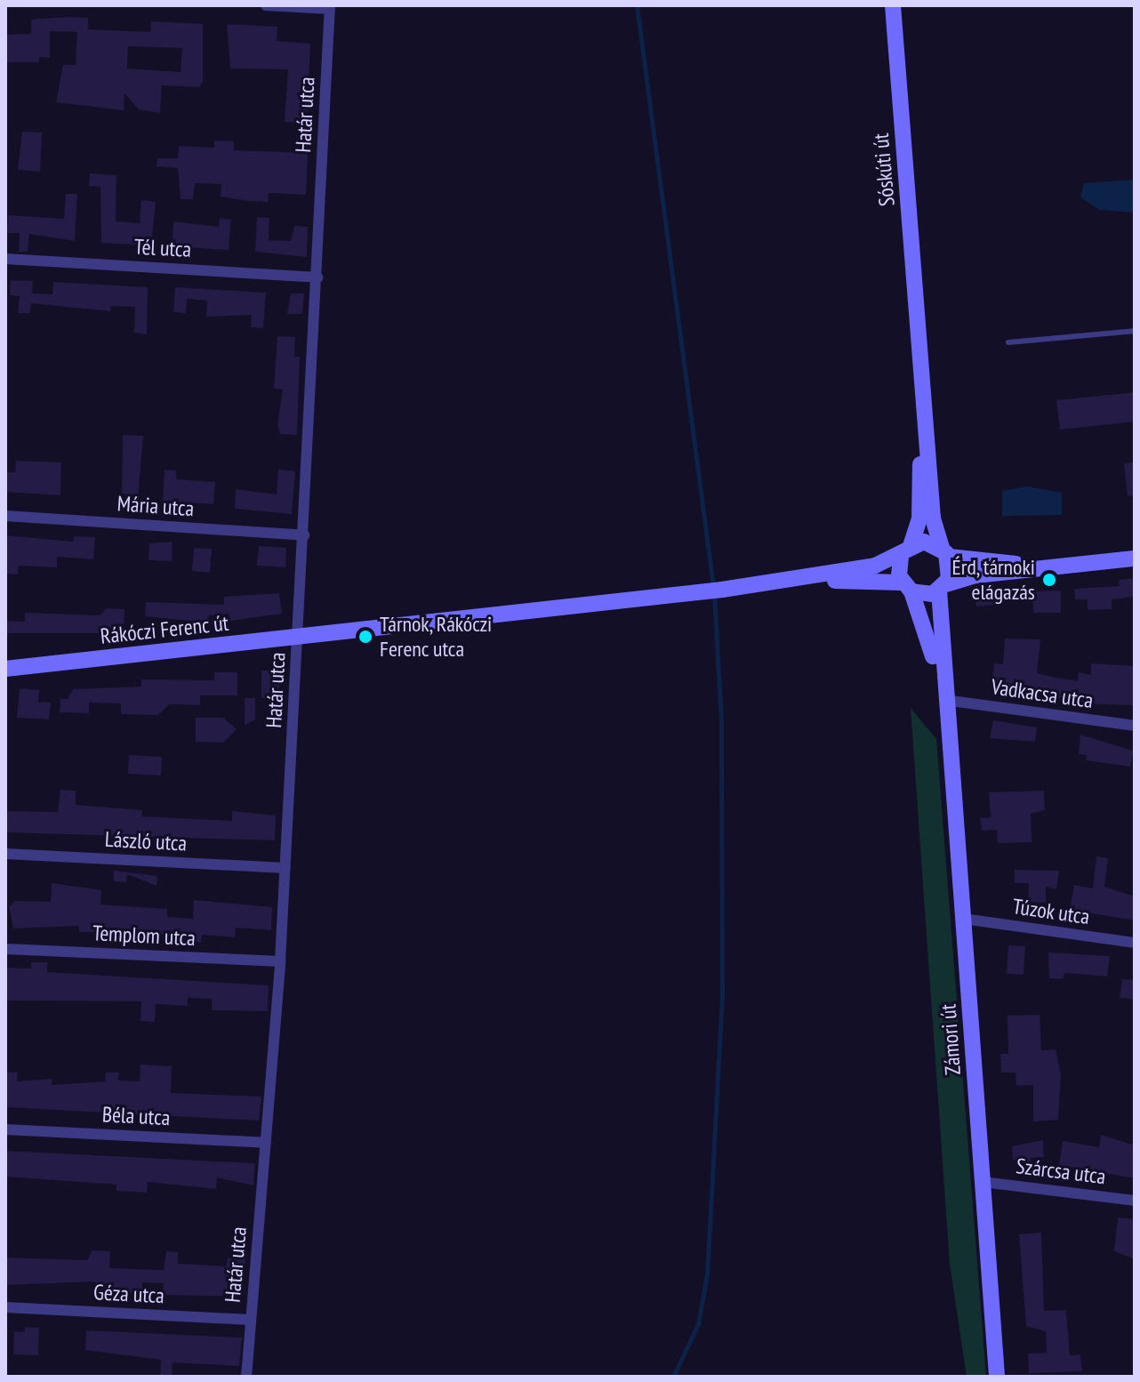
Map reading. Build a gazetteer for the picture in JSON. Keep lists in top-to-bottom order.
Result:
{
  "streets": {
    "main road": ["Sóskúti út", "Rákóczi Ferenc út", "Zámori út"],
    "street": [
      "Határ utca",
      "Tél utca",
      "Mária utca",
      "Vadkacsa utca",
      "László utca",
      "Túzok utca",
      "Templom utca",
      "Béla utca",
      "Szárcsa utca",
      "Géza utca"
    ]
  },
  "crossings": [
    ["Határ utca", "Tél utca"],
    ["Határ utca", "Mária utca"],
    ["Határ utca", "Rákóczi Ferenc út"],
    ["Határ utca", "László utca"],
    ["Határ utca", "Templom utca"],
    ["Határ utca", "Béla utca"],
    ["Határ utca", "Géza utca"],
    ["Sóskúti út", "Zámori út"],
    ["Vadkacsa utca", "Zámori út"],
    ["Túzok utca", "Zámori út"],
    ["Zámori út", "Szárcsa utca"]
  ],
  "places": ["Érd, tárnoki elágazás", "Tárnok, Rákóczi Ferenc utca"]
}
